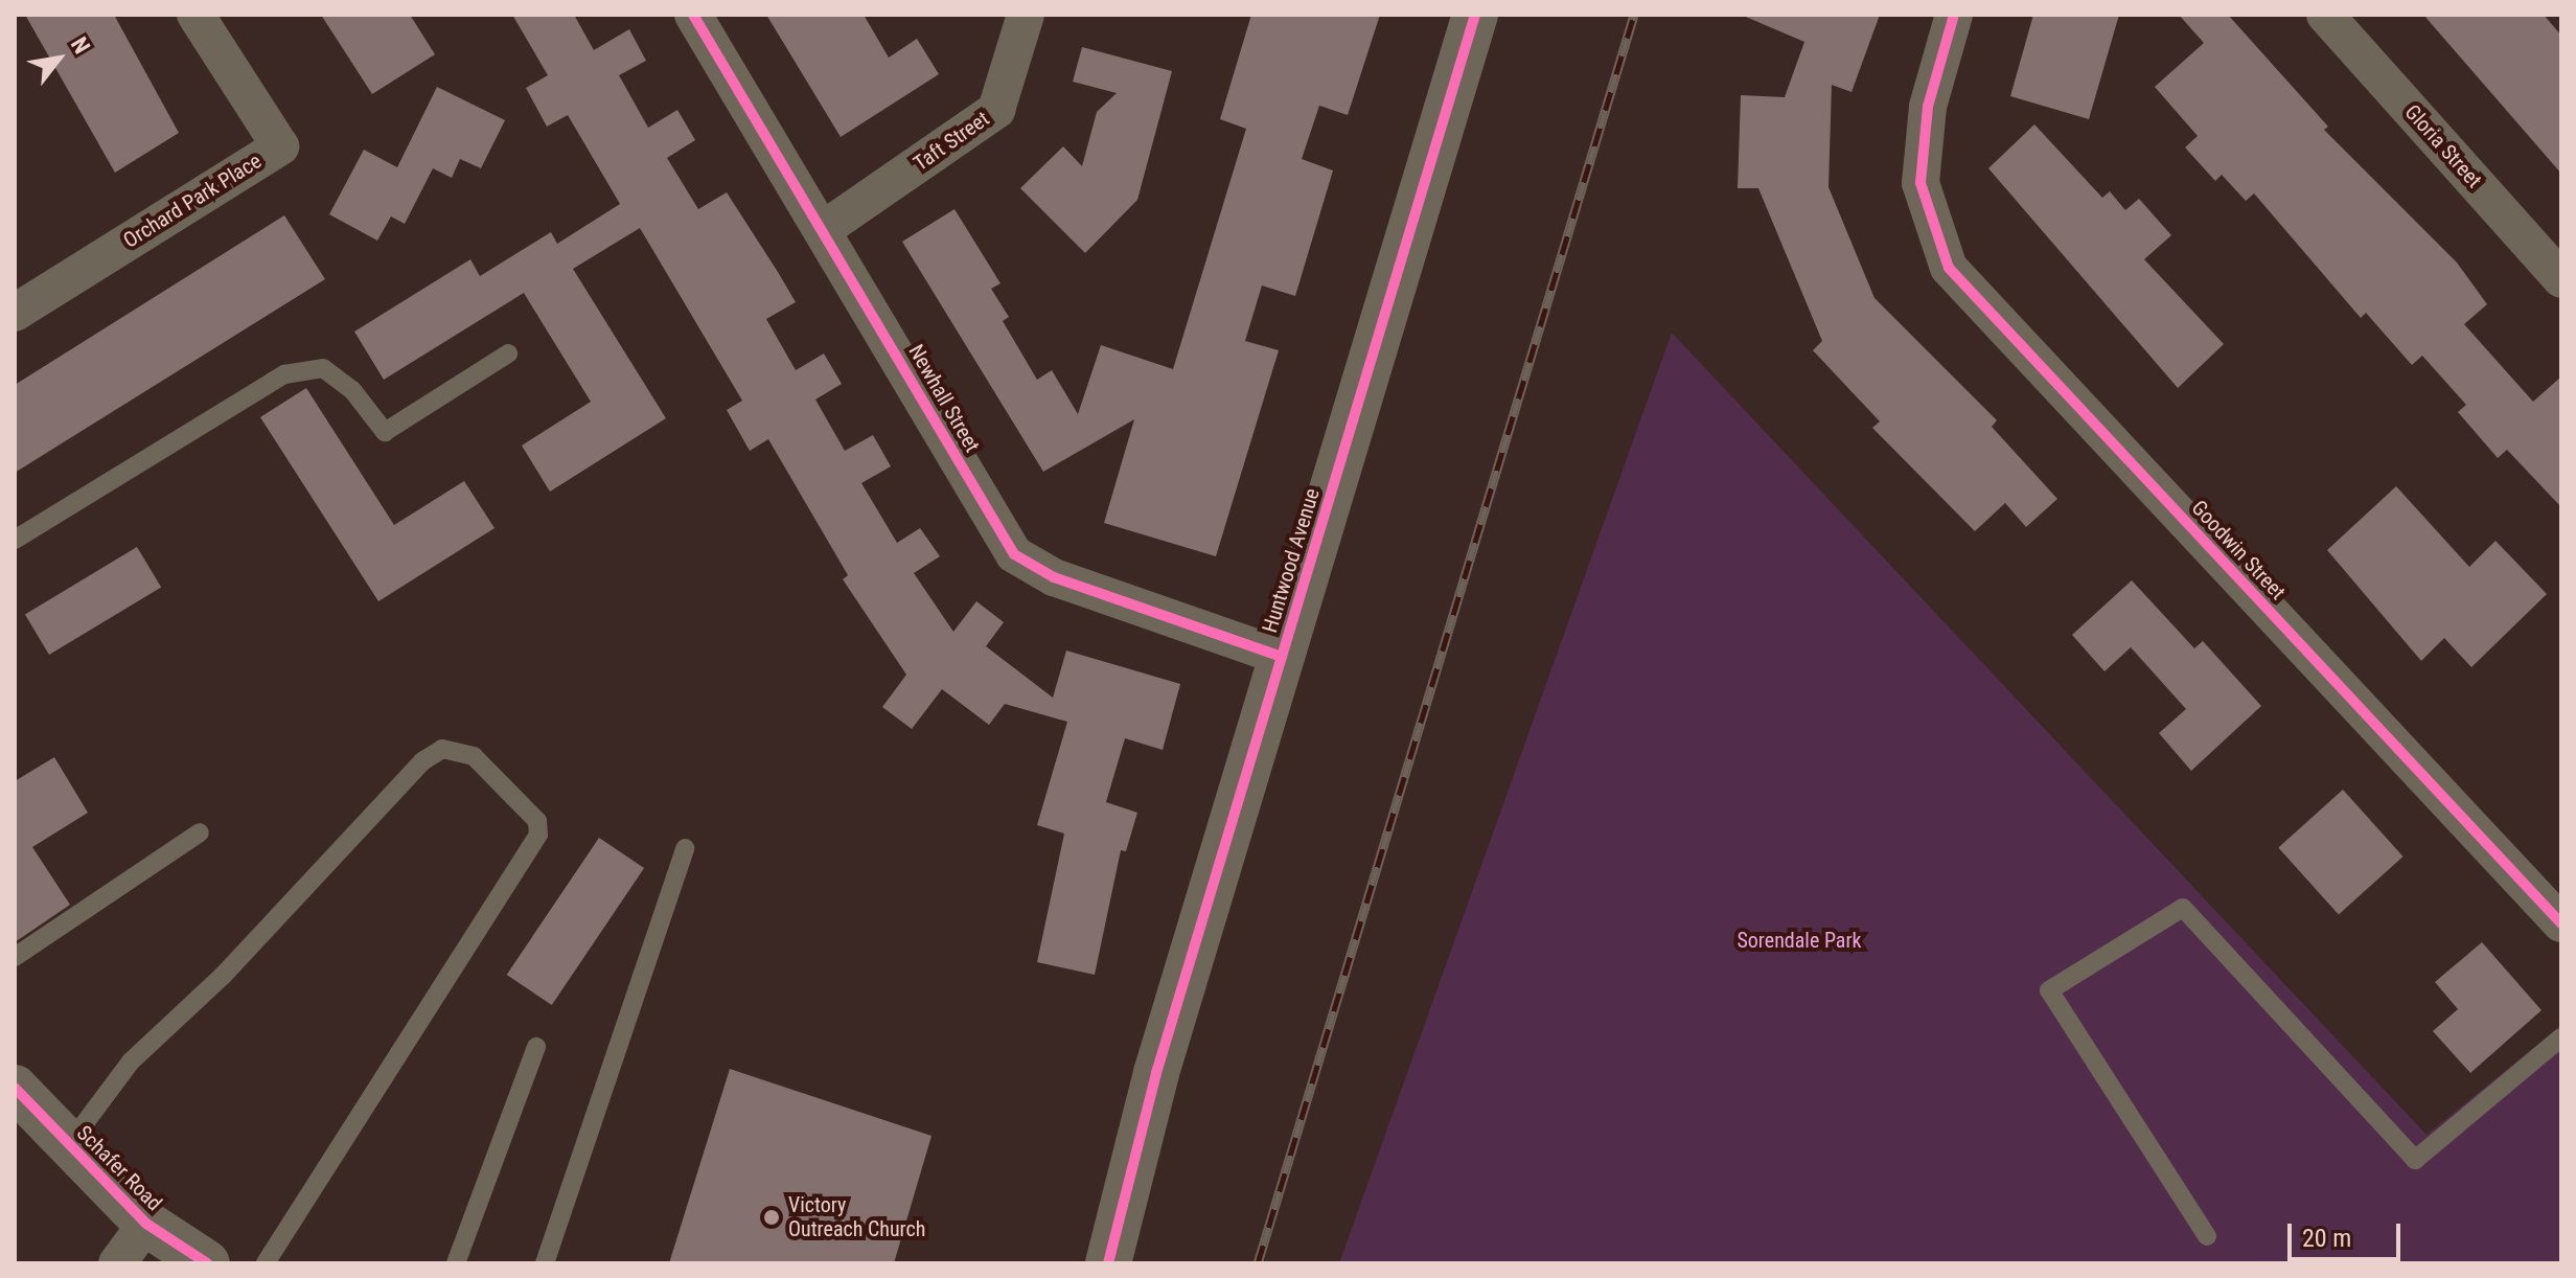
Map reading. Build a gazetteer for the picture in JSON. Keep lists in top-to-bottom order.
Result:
{
  "streets": {
    "street": [
      "Taft Street",
      "Gloria Street",
      "Orchard Park Place",
      "Newhall Street",
      "Goodwin Street",
      "Huntwood Avenue",
      "Schafer Road"
    ]
  },
  "crossings": [
    ["Taft Street", "Newhall Street"],
    ["Newhall Street", "Huntwood Avenue"]
  ],
  "parks": ["Sorendale Park"],
  "places": ["Victory Outreach Church"],
  "scale_bar": "20 m",
  "north": "top right"
}
